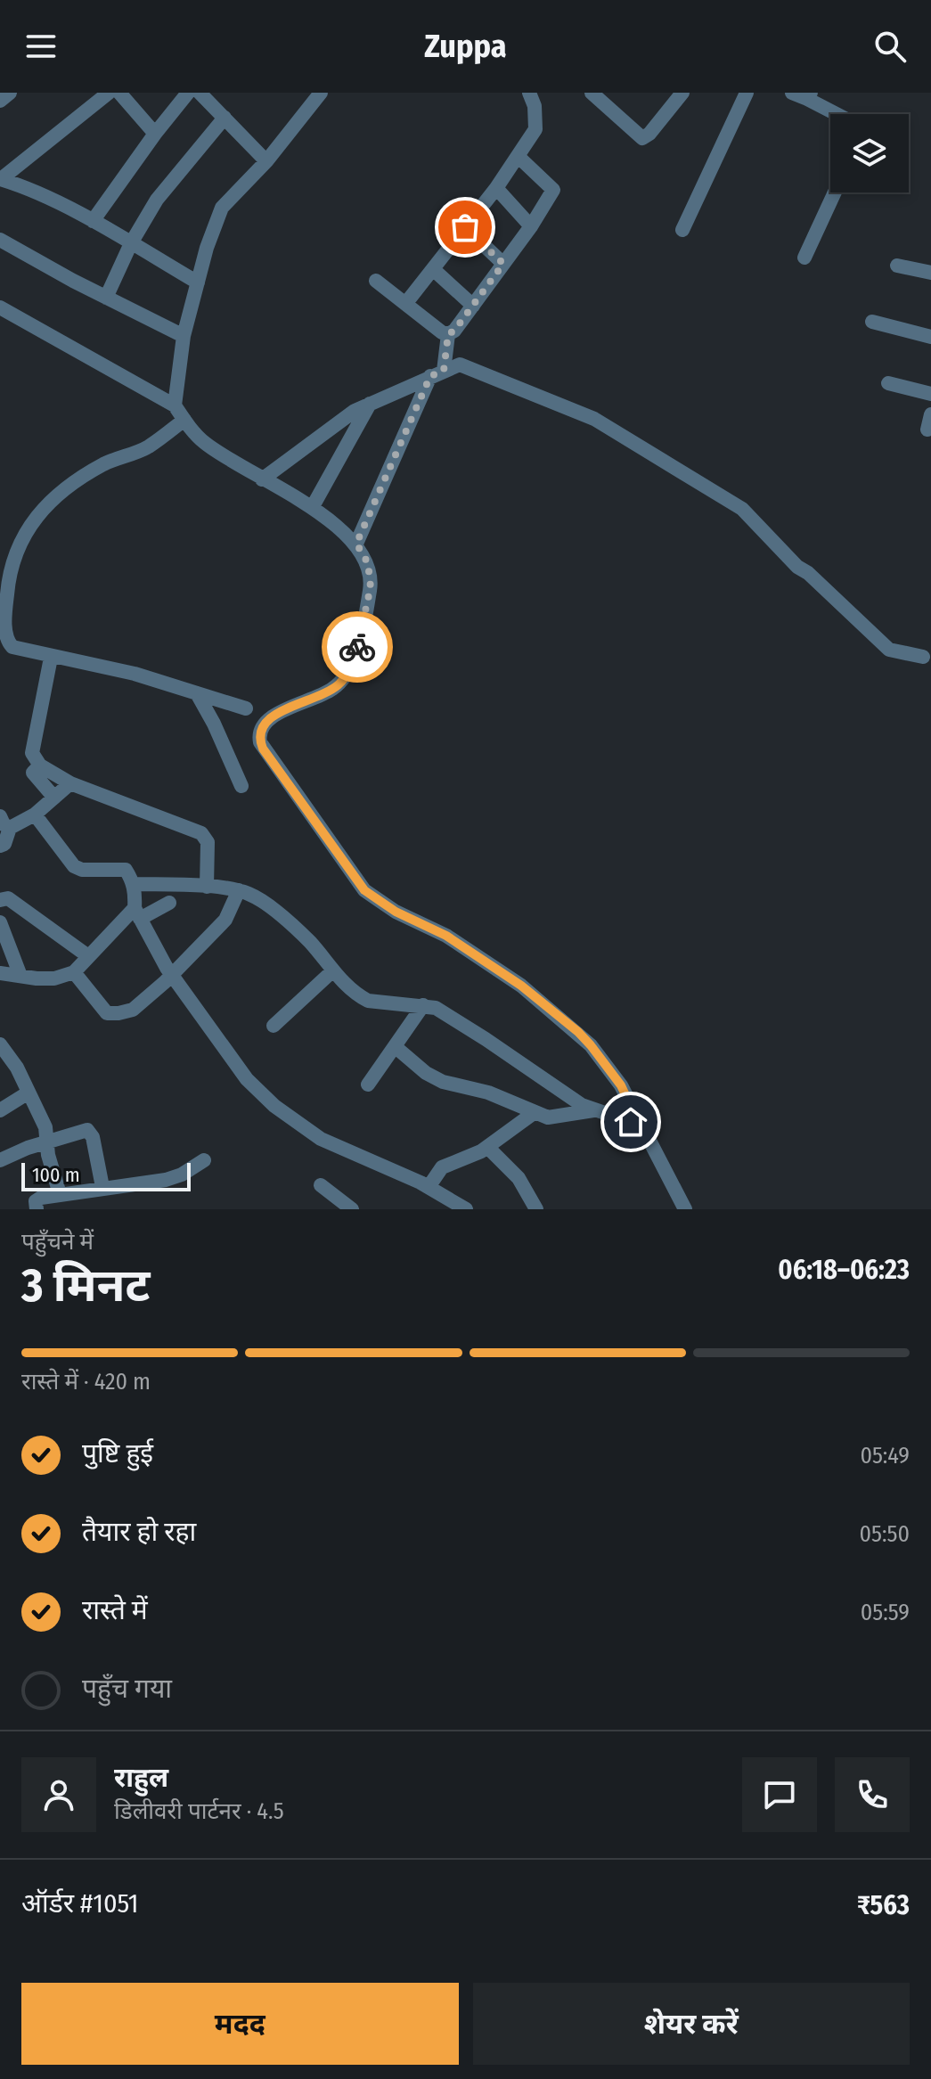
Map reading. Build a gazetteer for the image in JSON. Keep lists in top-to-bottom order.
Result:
{
  "scale_bar": "100 m",
  "page": {
    "header": "Zuppa",
    "scale": "100 m",
    "heading": ["3 मिनट", "पहुँचने में", "06:18–06:23"],
    "panel": [
      "राहुल",
      "डिलीवरी पार्टनर · 4.5",
      "ऑर्डर #1051",
      "₹563"
    ],
    "bar": "रास्ते में · 420 m",
    "list": [
      ["पुष्टि हुई", "05:49"],
      ["तैयार हो रहा", "05:50"],
      ["रास्ते में", "05:59"],
      "पहुँच गया"
    ],
    "buttons": ["मदद", "शेयर करें"]
  }
}
